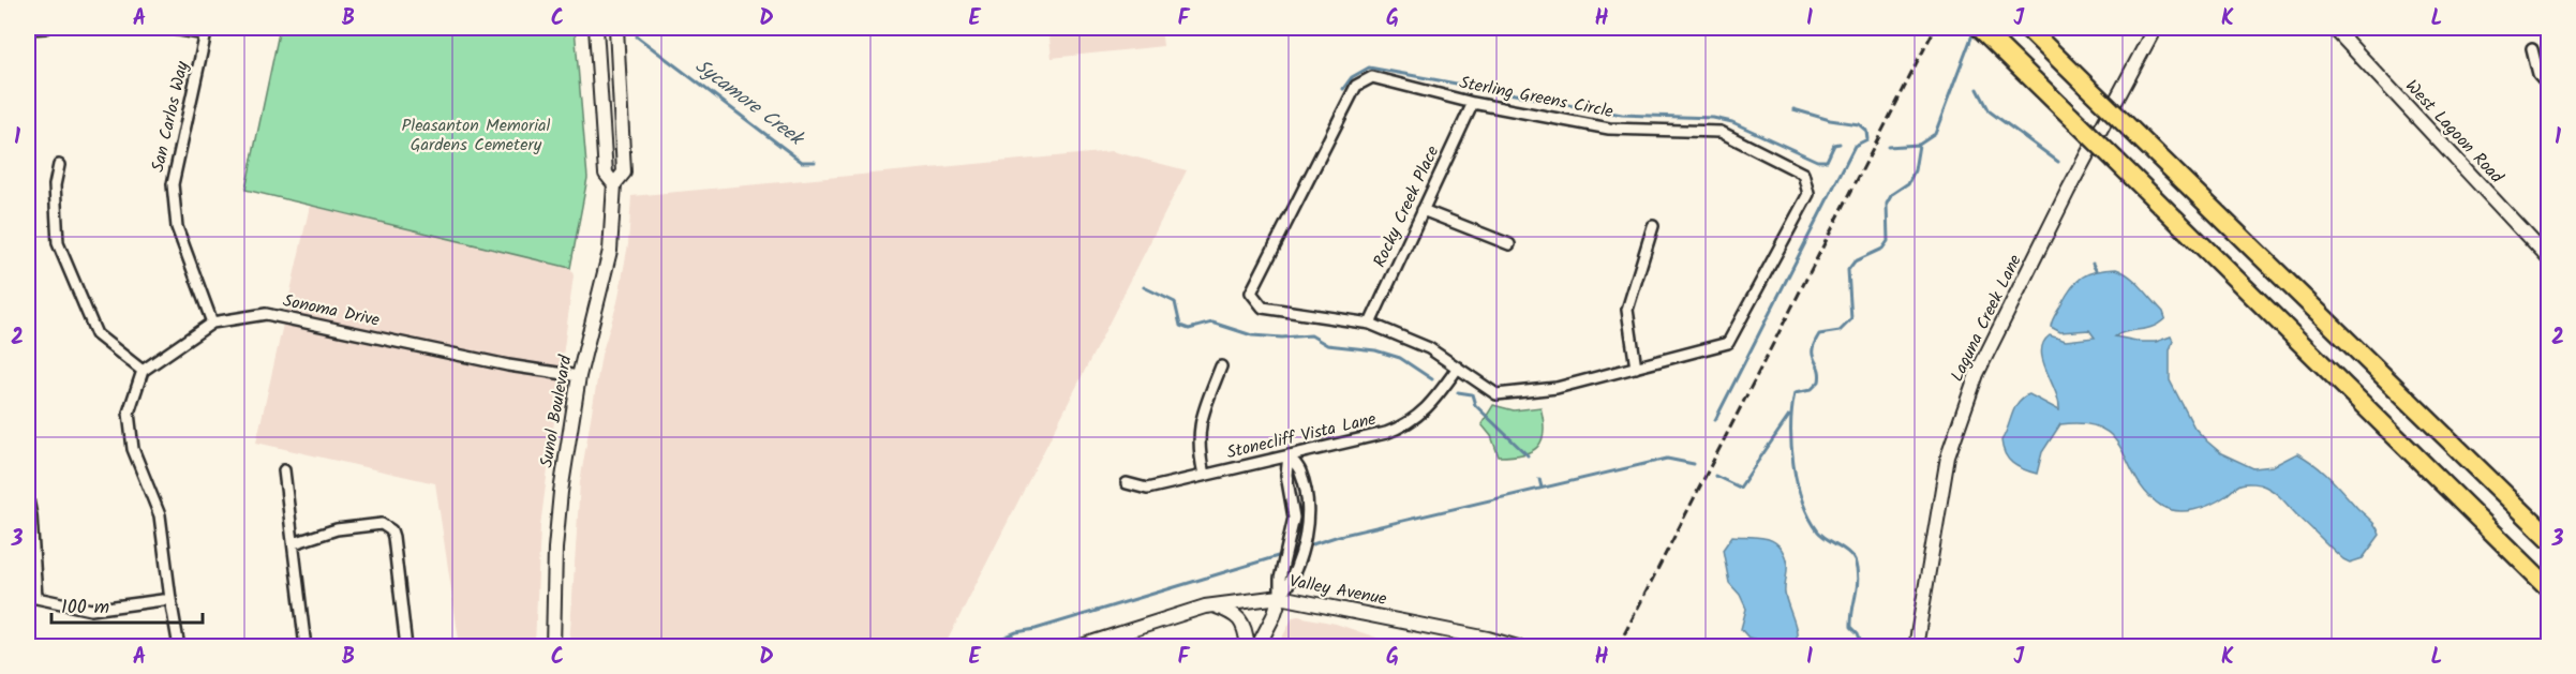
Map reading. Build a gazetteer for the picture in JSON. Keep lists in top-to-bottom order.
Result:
{
  "streets": {
    "street": [
      "Sterling Greens Circle",
      "San Carlos Way",
      "West Lagoon Road",
      "Rocky Creek Place",
      "Sonoma Drive",
      "Laguna Creek Lane",
      "Sunol Boulevard",
      "Stonecliff Vista Lane",
      "Valley Avenue"
    ]
  },
  "crossings": [
    ["Sterling Greens Circle", "Rocky Creek Place"],
    ["Sterling Greens Circle", "Stonecliff Vista Lane"],
    ["San Carlos Way", "Sonoma Drive"],
    ["Sonoma Drive", "Sunol Boulevard"]
  ],
  "water": ["Sycamore Creek"],
  "parks": ["Pleasanton Memorial Gardens Cemetery"],
  "scale_bar": "100 m",
  "grid": {
    "columns": [
      "A",
      "B",
      "C",
      "D",
      "E",
      "F",
      "G",
      "H",
      "I",
      "J",
      "K",
      "L"
    ],
    "rows": ["1", "2", "3"]
  }
}
